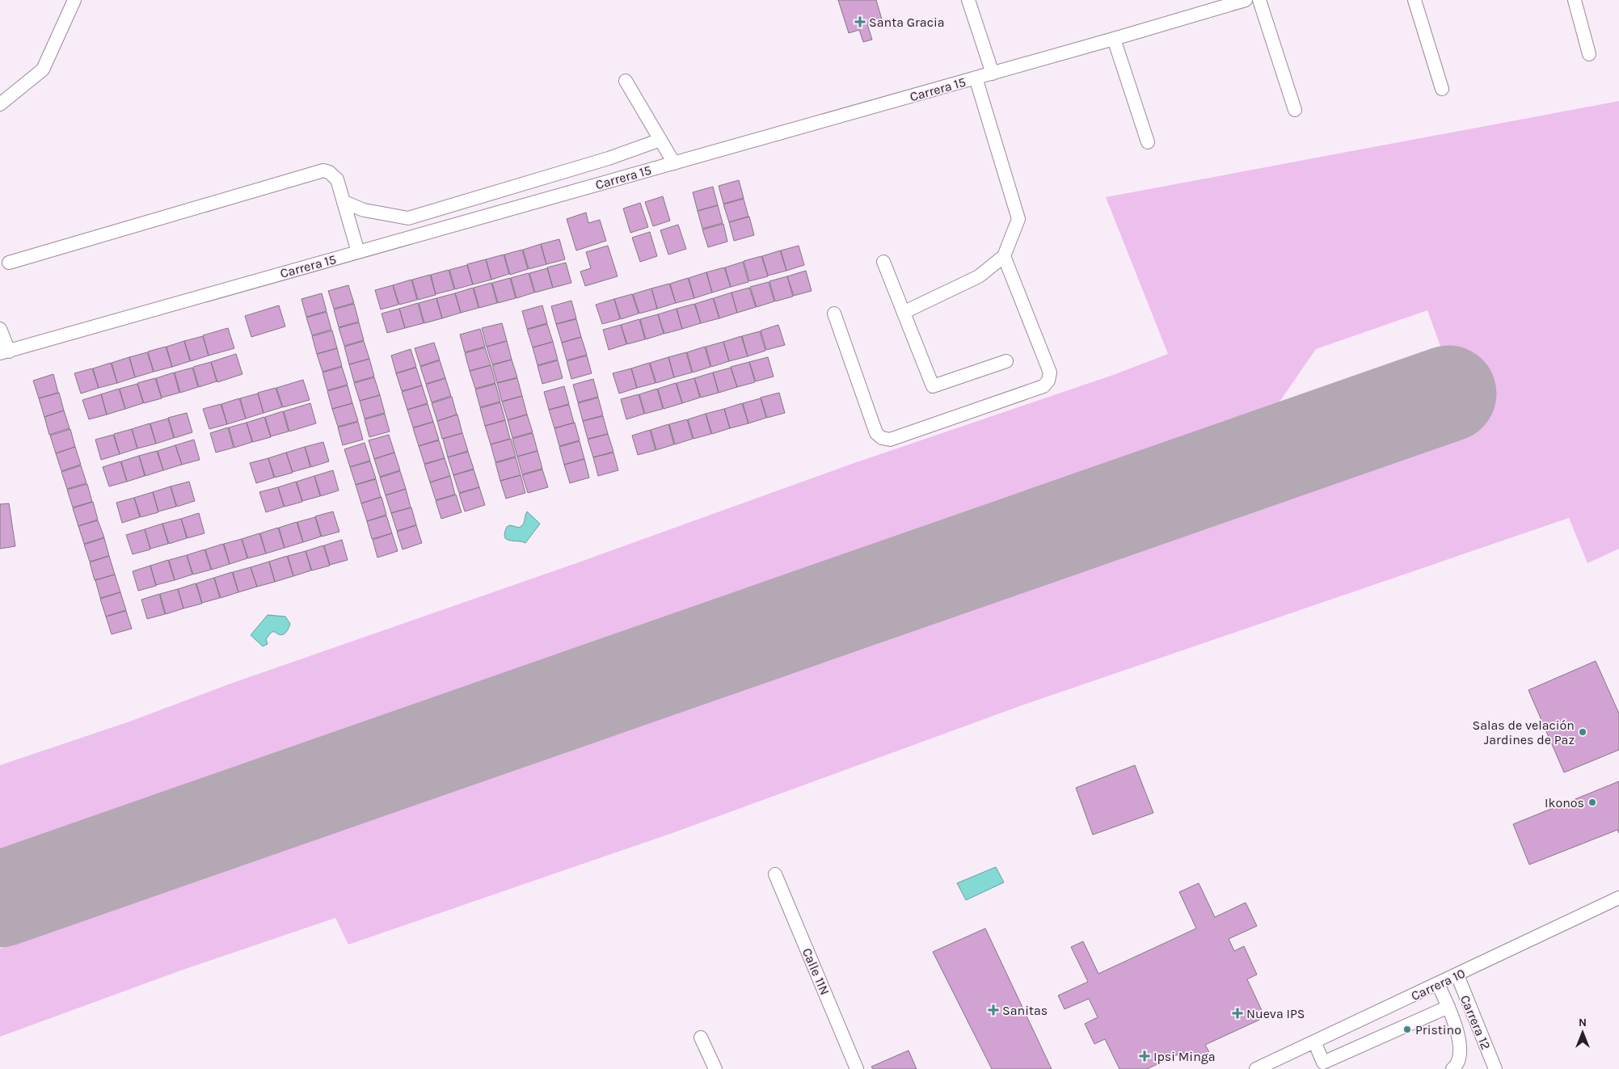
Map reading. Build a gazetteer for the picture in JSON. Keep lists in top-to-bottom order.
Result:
{
  "streets": {
    "street": [
      "Carrera 15",
      "Calle 11N",
      "Carrera 10",
      "Carrera 12"
    ]
  },
  "crossings": [
    ["Carrera 10", "Carrera 12"]
  ],
  "places": {
    "health": [
      "Santa Gracia",
      "Sanitas",
      "Nueva IPS",
      "Ipsi Minga"
    ],
    "other": ["Salas de velación Jardines de Paz", "Ikonos", "Pristino"]
  },
  "north": "top"
}
